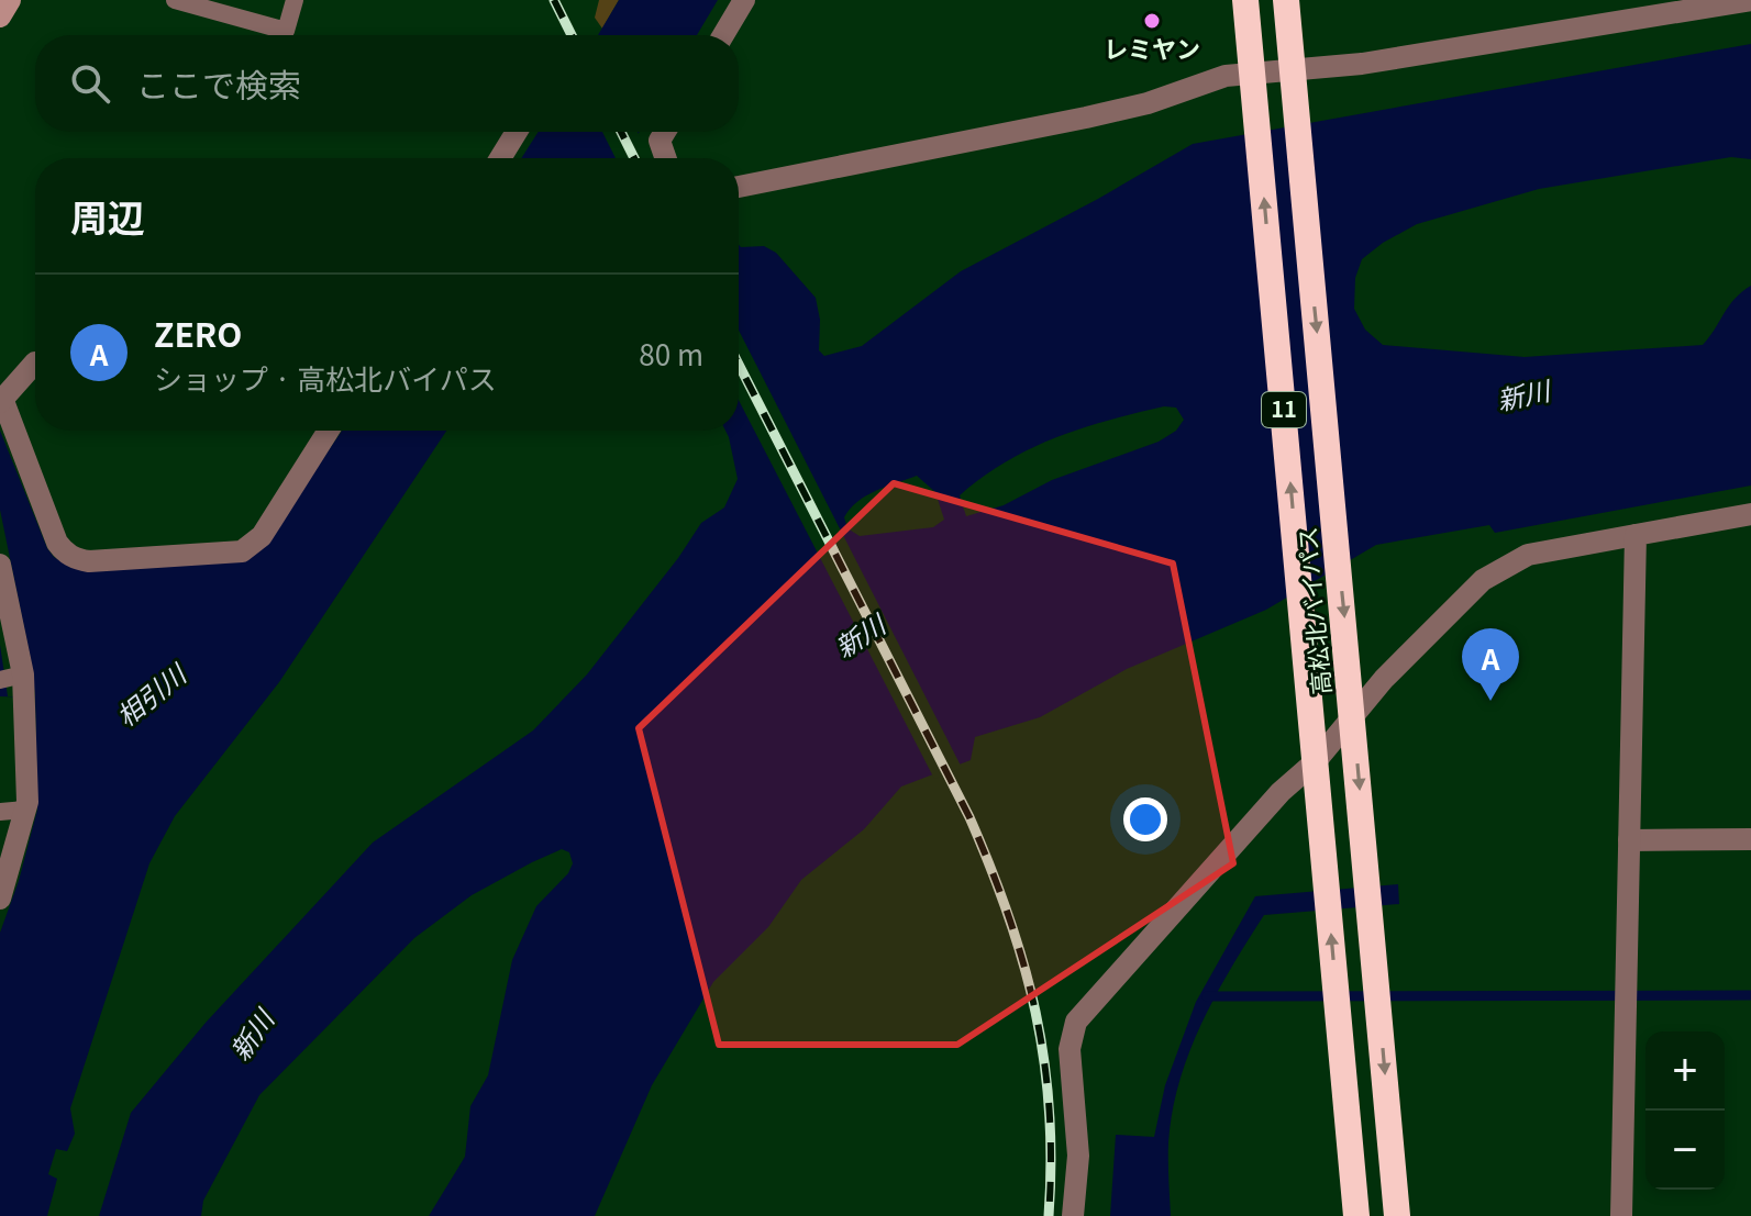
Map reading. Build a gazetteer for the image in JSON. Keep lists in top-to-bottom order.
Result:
{
  "streets": {
    "highway": ["11", "高松北バイパス"]
  },
  "water": ["新川", "相引川"],
  "places": ["レミヤン"],
  "page": {
    "search": "ここで検索",
    "heading": "周辺",
    "list": [
      {
        "mark": "A",
        "name": "ZERO",
        "note": "ショップ · 高松北バイパス",
        "value": "80 m"
      }
    ],
    "pins": "A",
    "map_buttons": ["+", "−"]
  }
}
